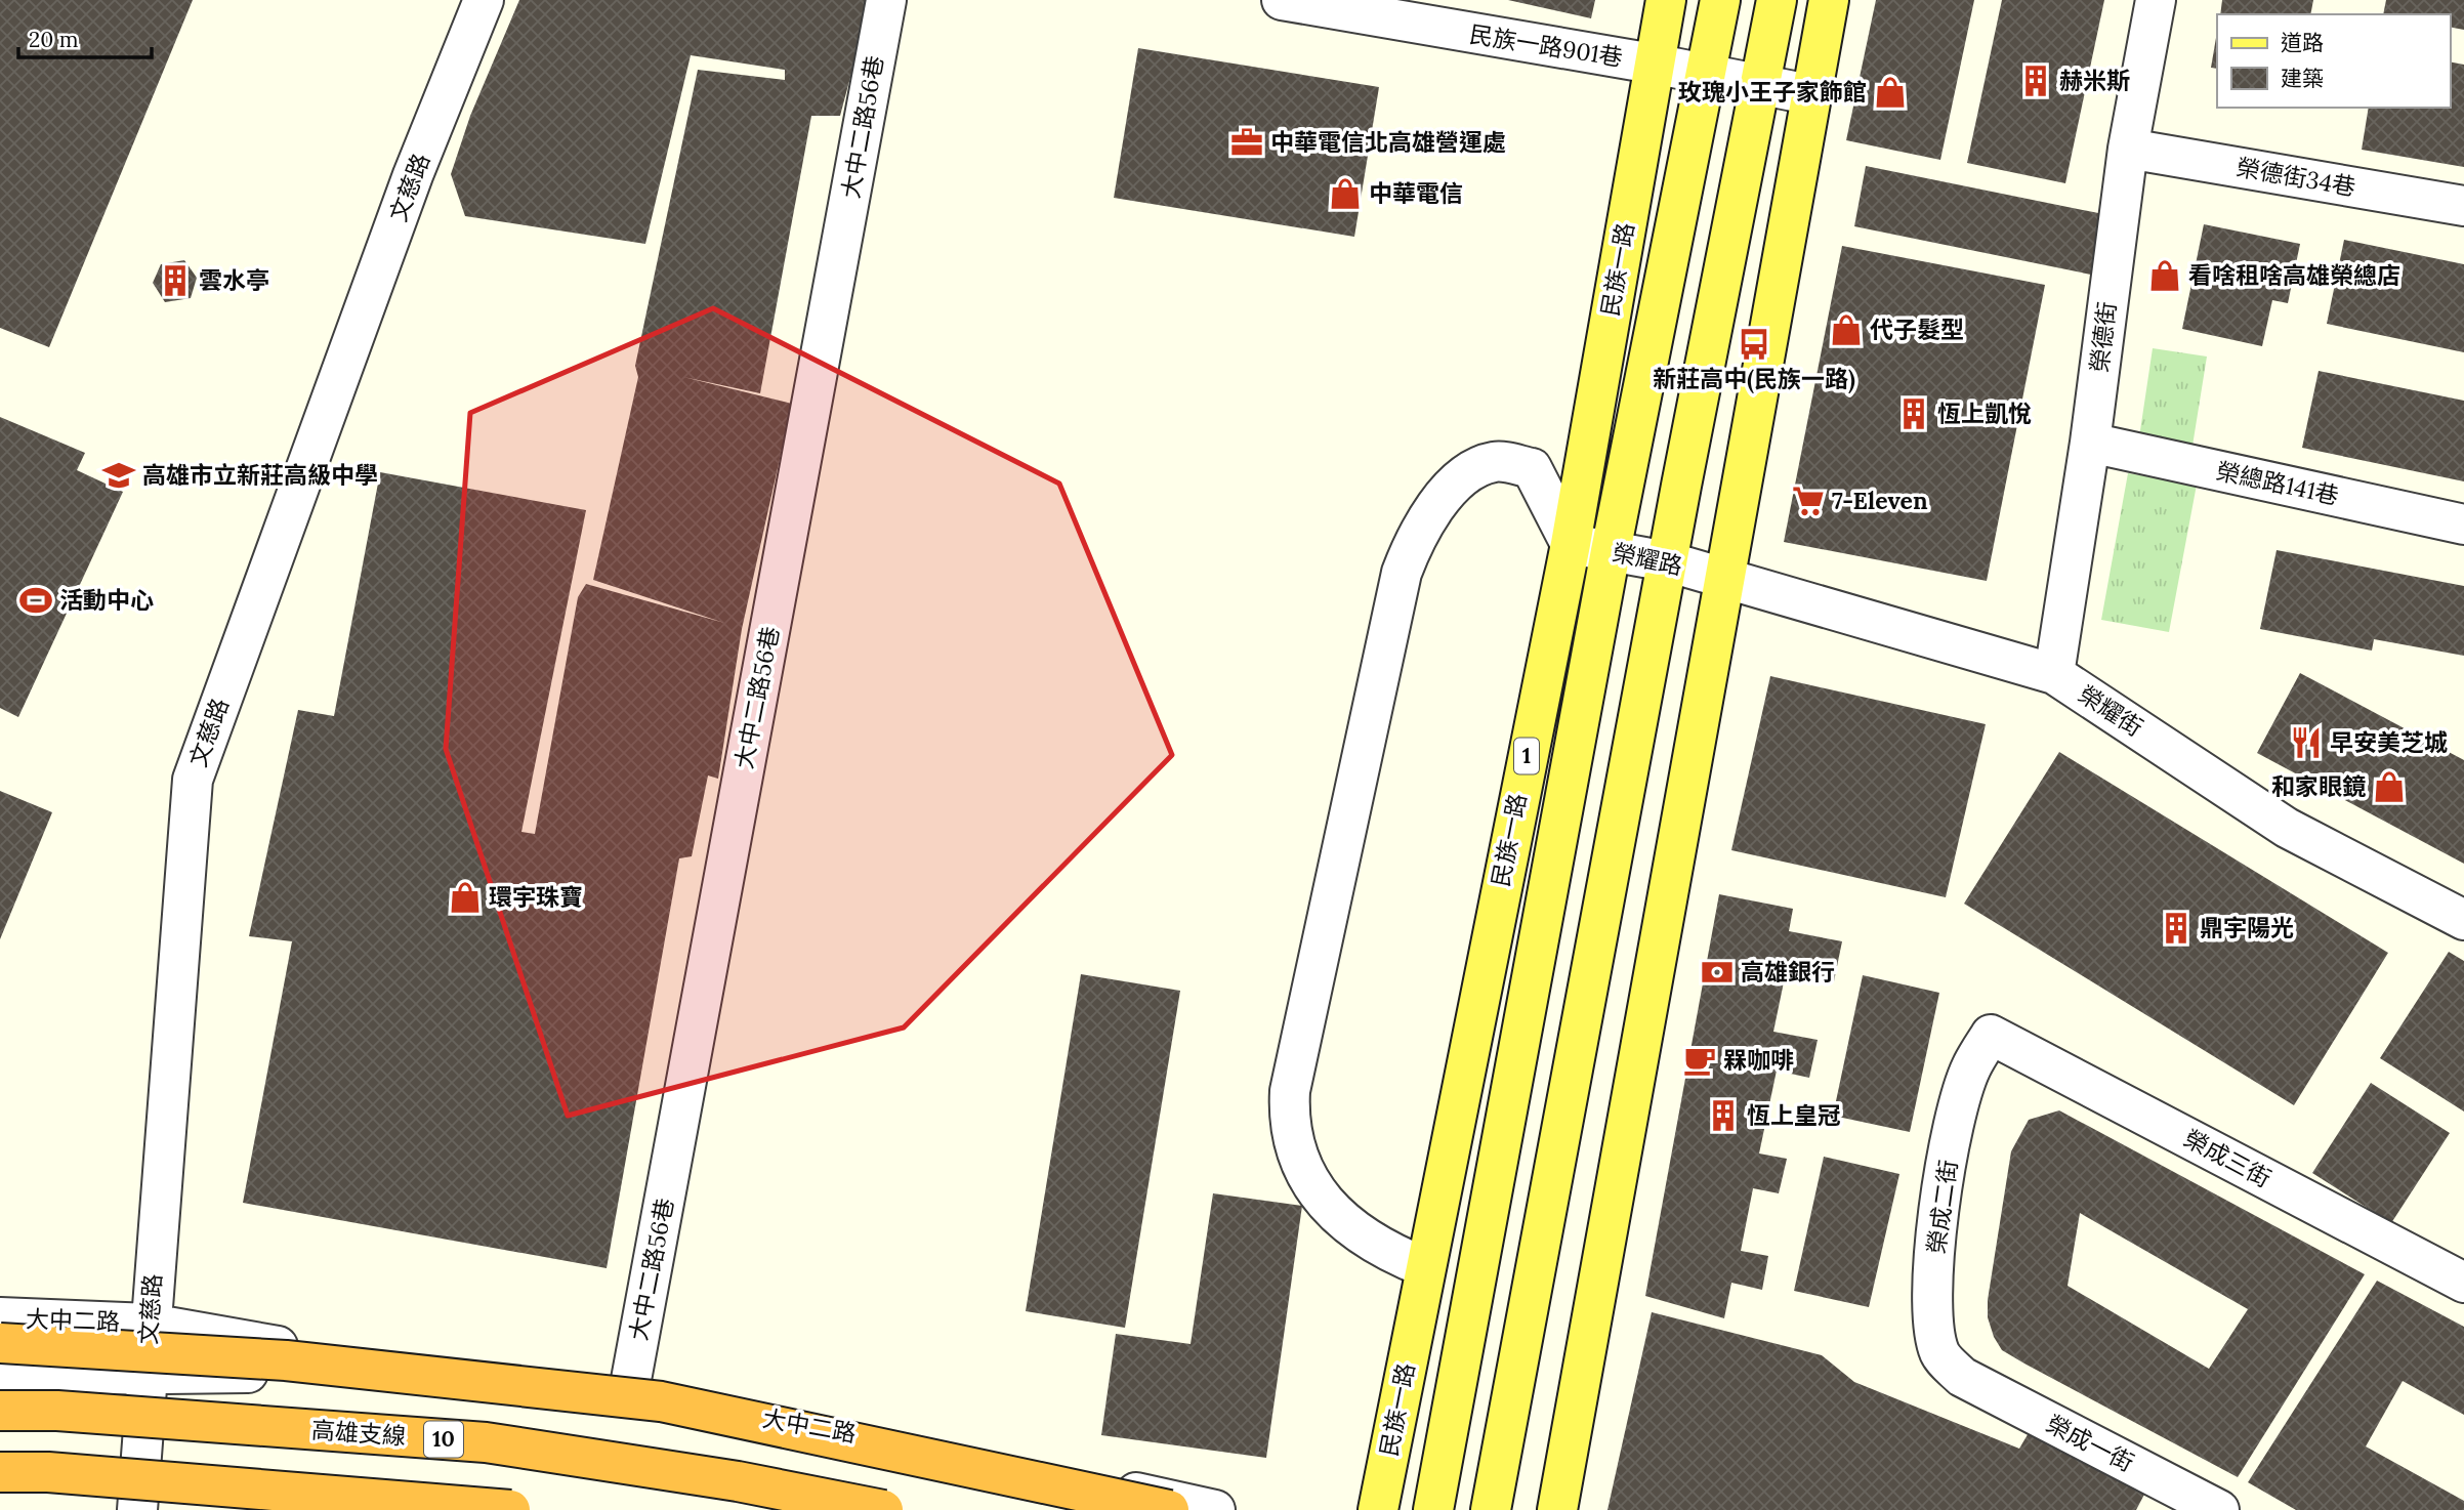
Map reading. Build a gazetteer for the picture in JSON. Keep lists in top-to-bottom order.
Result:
{
  "streets": {
    "highway": ["高雄支線", "10"],
    "main road": ["民族一路", "1"],
    "street": [
      "民族一路901巷",
      "大中二路56巷",
      "榮德街34巷",
      "文慈路",
      "榮德街",
      "榮總路141巷",
      "榮耀路",
      "榮耀街",
      "榮成三街",
      "榮成二街",
      "大中二路",
      "榮成一街"
    ]
  },
  "crossings": [
    ["民族一路901巷", "民族一路"],
    ["大中二路56巷", "大中二路"],
    ["榮德街34巷", "榮德街"],
    ["文慈路", "大中二路"],
    ["民族一路", "榮耀路"],
    ["榮德街", "榮總路141巷"],
    ["榮德街", "榮耀街"],
    ["榮耀路", "榮耀街"],
    ["榮成三街", "榮成二街"],
    ["榮成二街", "榮成一街"]
  ],
  "places": {
    "building": [
      "赫米斯",
      "雲水亭",
      "恆上凱悅",
      "鼎宇陽光",
      "恆上皇冠"
    ],
    "shop": [
      "玫瑰小王子家飾館",
      "中華電信",
      "看啥租啥高雄榮總店",
      "代子髮型",
      "和家眼鏡",
      "環宇珠寶"
    ],
    "office": ["中華電信北高雄營運處"],
    "bus stop": ["新莊高中(民族一路)"],
    "school or university": ["高雄市立新莊高級中學"],
    "supermarket": ["7-Eleven"],
    "sports": ["活動中心"],
    "restaurant": ["早安美芝城"],
    "bank": ["高雄銀行"],
    "cafe": ["槑咖啡"]
  },
  "legend": ["道路", "建築"],
  "scale_bar": "20 m"
}
